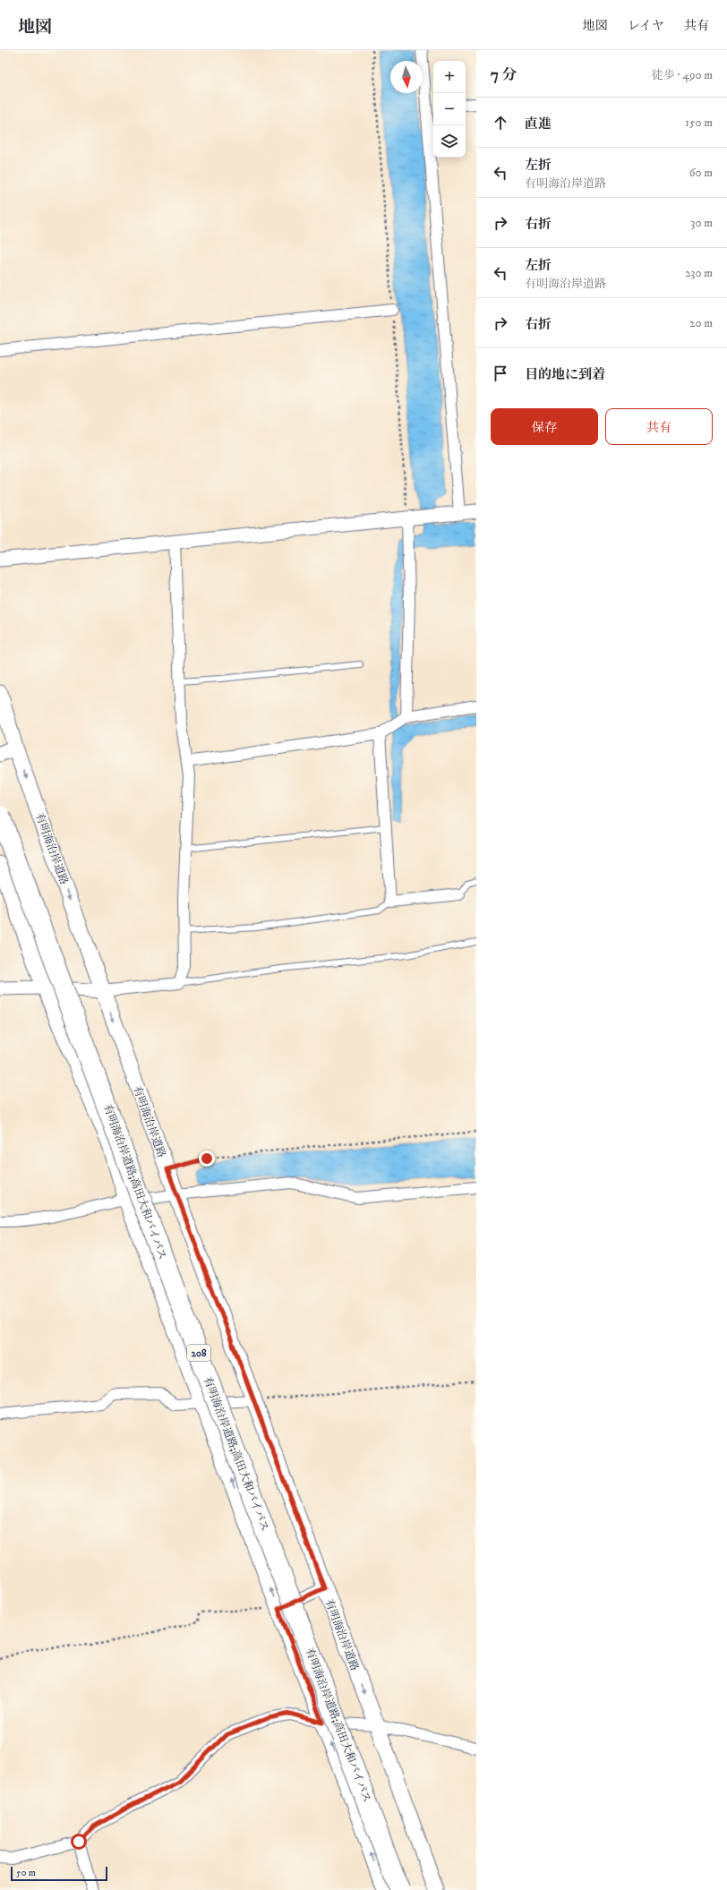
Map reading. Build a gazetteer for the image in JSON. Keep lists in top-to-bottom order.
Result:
{
  "streets": {
    "highway": ["有明海沿岸道路;高田大和バイパス", "208"],
    "main road": ["有明海沿岸道路"]
  },
  "scale_bar": "50 m",
  "north": "bottom",
  "page": {
    "header": "地図",
    "nav": ["地図", "レイヤ", "共有"],
    "heading": ["7 分", "徒歩 · 490 m"],
    "map_buttons": ["+", "−"],
    "list": [
      ["直進", "150 m"],
      ["左折", "有明海沿岸道路", "60 m"],
      ["右折", "30 m"],
      ["左折", "有明海沿岸道路", "230 m"],
      ["右折", "20 m"],
      "目的地に到着"
    ],
    "buttons": ["保存", "共有"],
    "scale": "50 m"
  }
}
